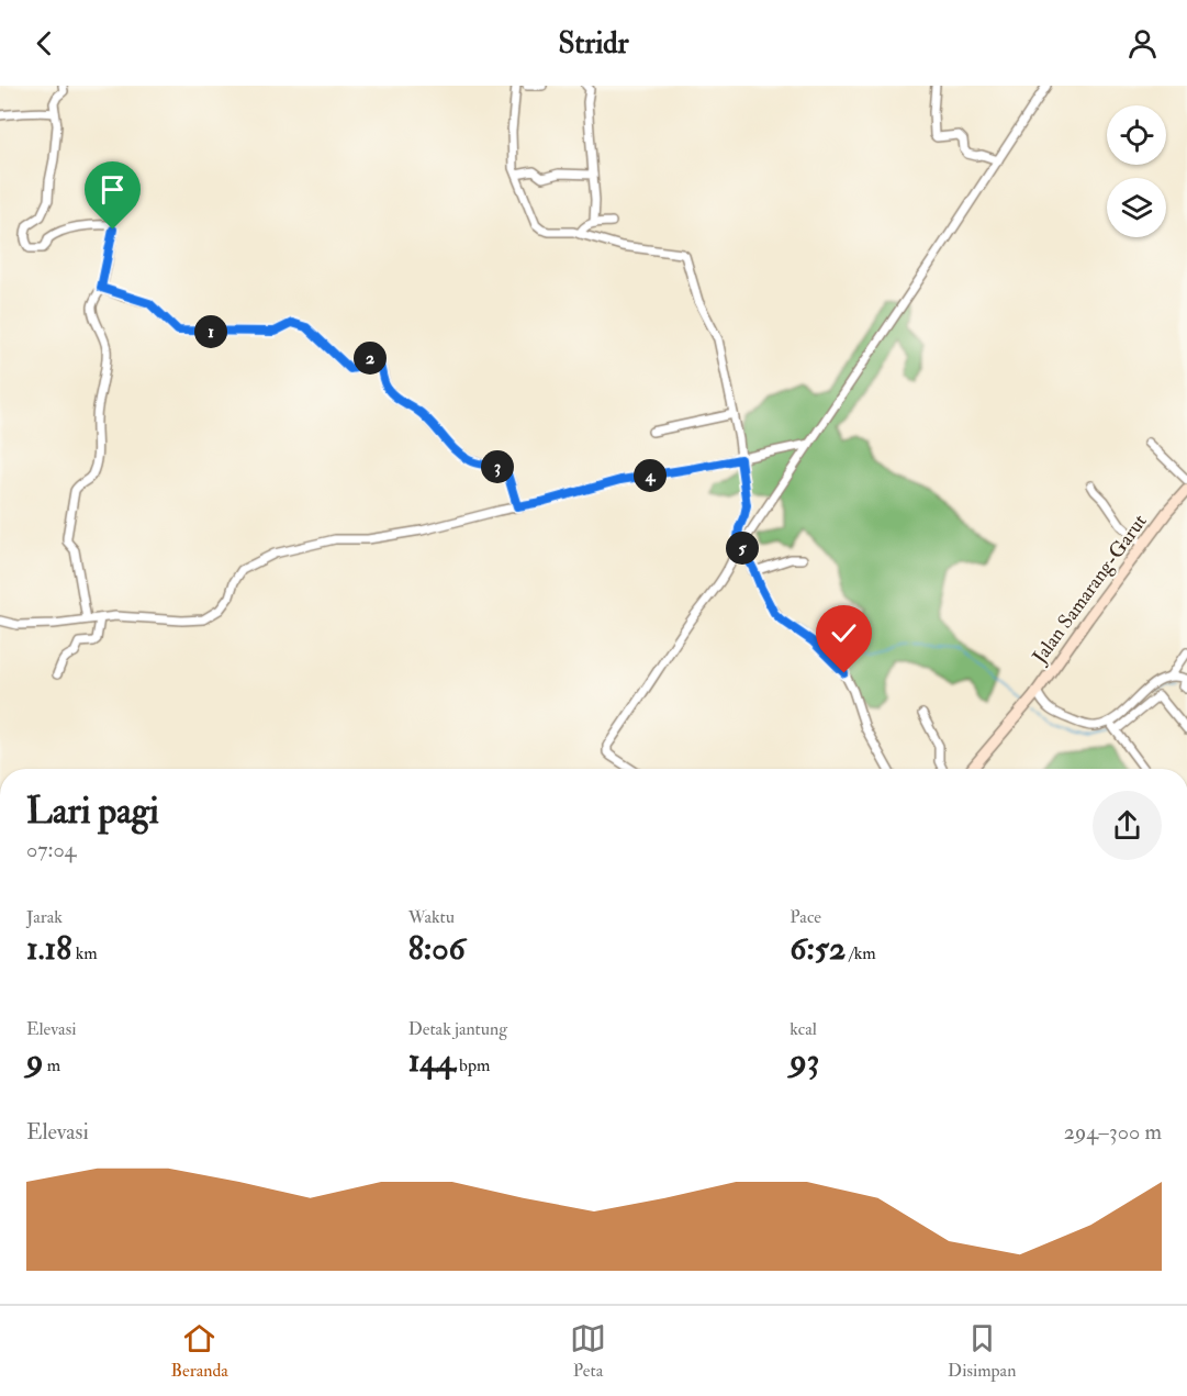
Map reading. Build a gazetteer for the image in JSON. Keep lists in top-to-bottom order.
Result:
{
  "streets": {
    "main road": ["Jalan Samarang-Garut"]
  },
  "page": {
    "header": "Stridr",
    "pins": [
      "1",
      "2",
      "3",
      "4",
      "5"
    ],
    "heading": ["Lari pagi", "07:04"],
    "stats": [
      ["Jarak", "1.18 km"],
      ["Waktu", "8:06"],
      ["Pace", "6:52 /km"],
      ["Elevasi", "9 m"],
      ["Detak jantung", "144 bpm"],
      ["kcal", "93"]
    ],
    "chart": ["Elevasi", "294–300 m"],
    "tabs": ["Beranda", "Peta", "Disimpan"]
  }
}
